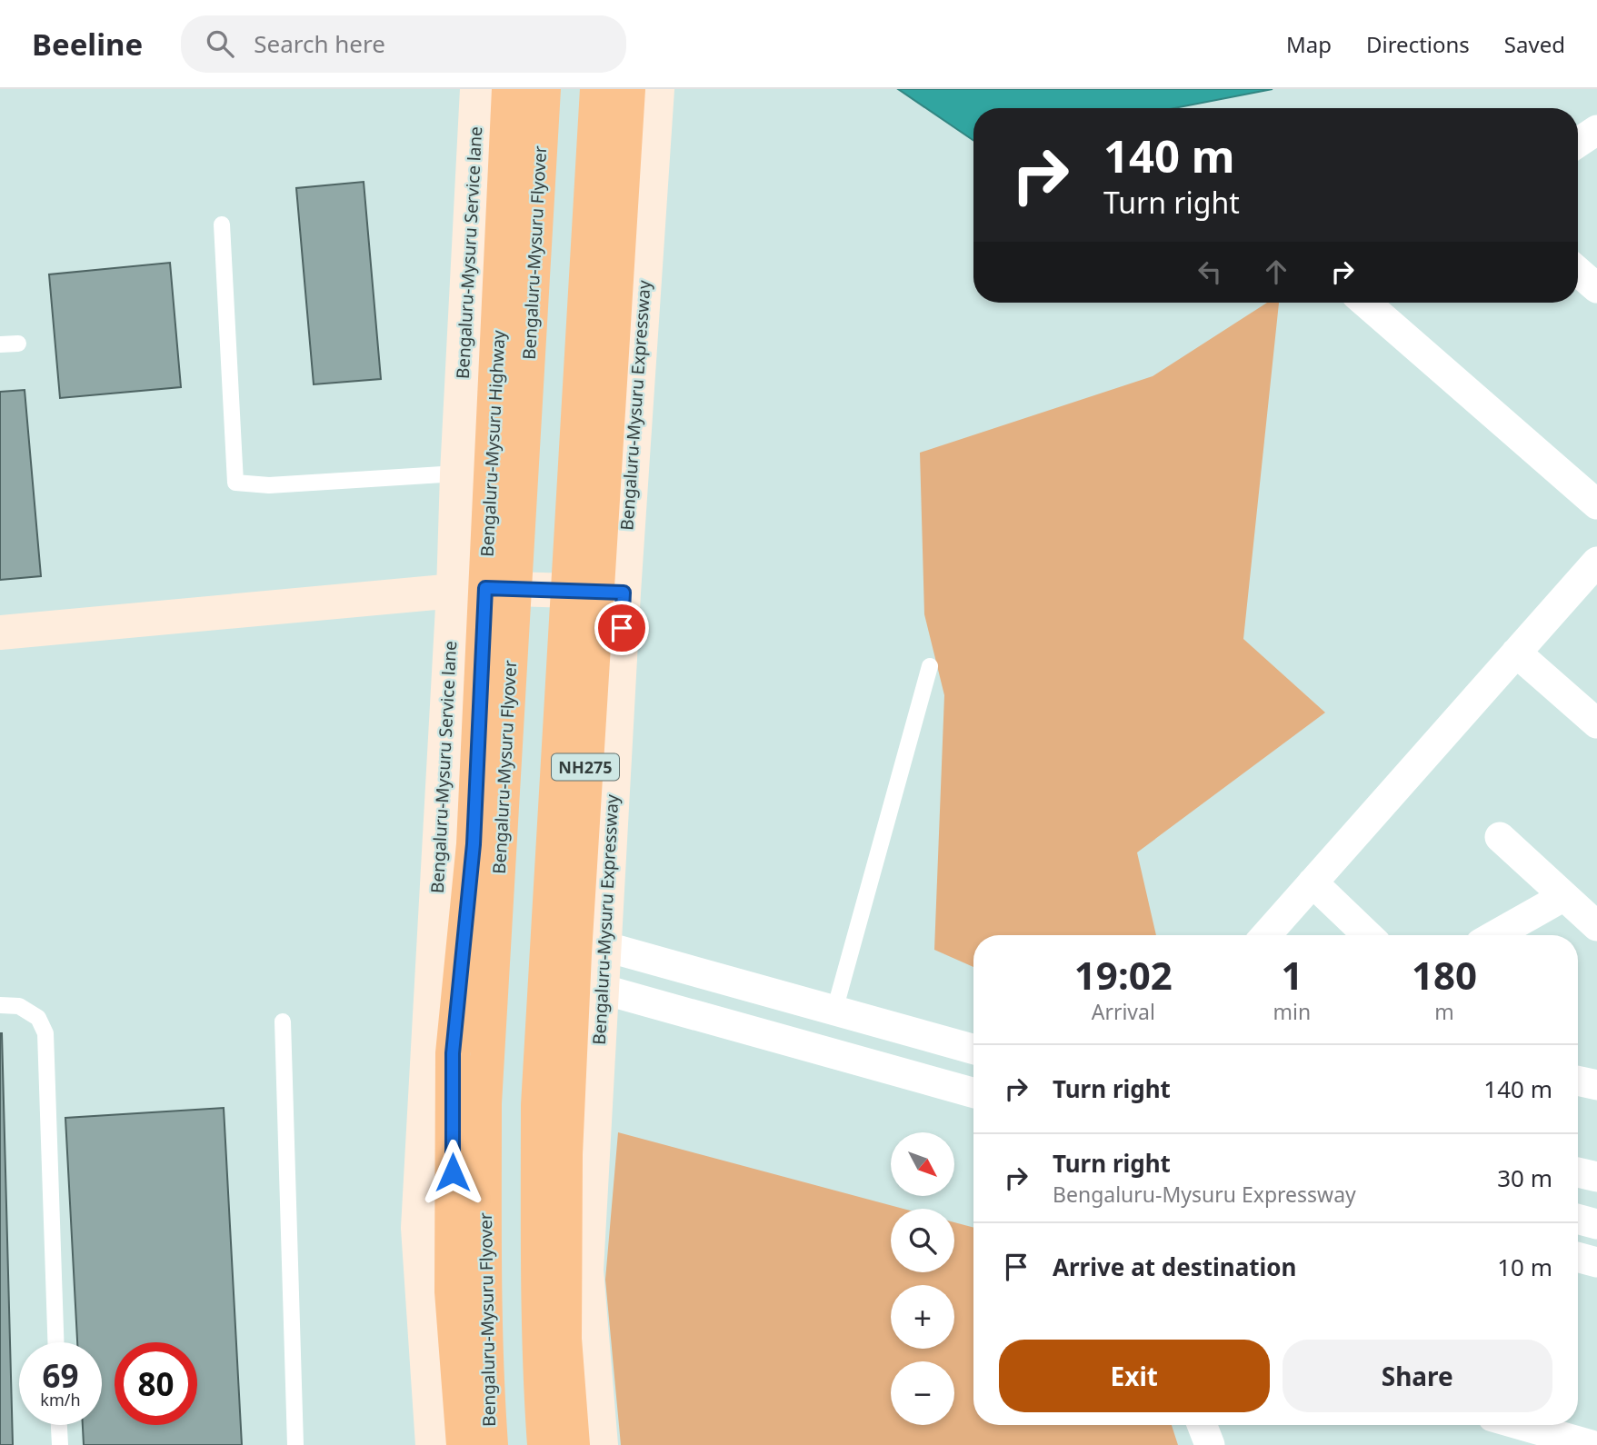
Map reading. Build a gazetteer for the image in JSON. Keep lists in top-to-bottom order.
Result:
{
  "streets": {
    "highway": [
      "Bengaluru-Mysuru Flyover",
      "Bengaluru-Mysuru Expressway",
      "Bengaluru-Mysuru Highway",
      "NH275"
    ],
    "street": ["Bengaluru-Mysuru Service lane"]
  },
  "crossings": [
    ["Bengaluru-Mysuru Service lane", "Bengaluru-Mysuru Highway"]
  ],
  "north": "bottom right",
  "page": {
    "header": "Beeline",
    "search": "Search here",
    "nav": ["Map", "Directions", "Saved"],
    "turn": ["140 m", "Turn right"],
    "eta": [
      "19:02",
      "Arrival",
      "1",
      "min",
      "180",
      "m"
    ],
    "list": [
      {
        "name": "Turn right",
        "value": "140 m"
      },
      {
        "name": "Turn right",
        "note": "Bengaluru-Mysuru Expressway",
        "value": "30 m"
      },
      {
        "name": "Arrive at destination",
        "value": "10 m"
      }
    ],
    "map_buttons": ["+", "−"],
    "buttons": ["Exit", "Share"],
    "speed": "69 km/h",
    "limit": "80"
  }
}
